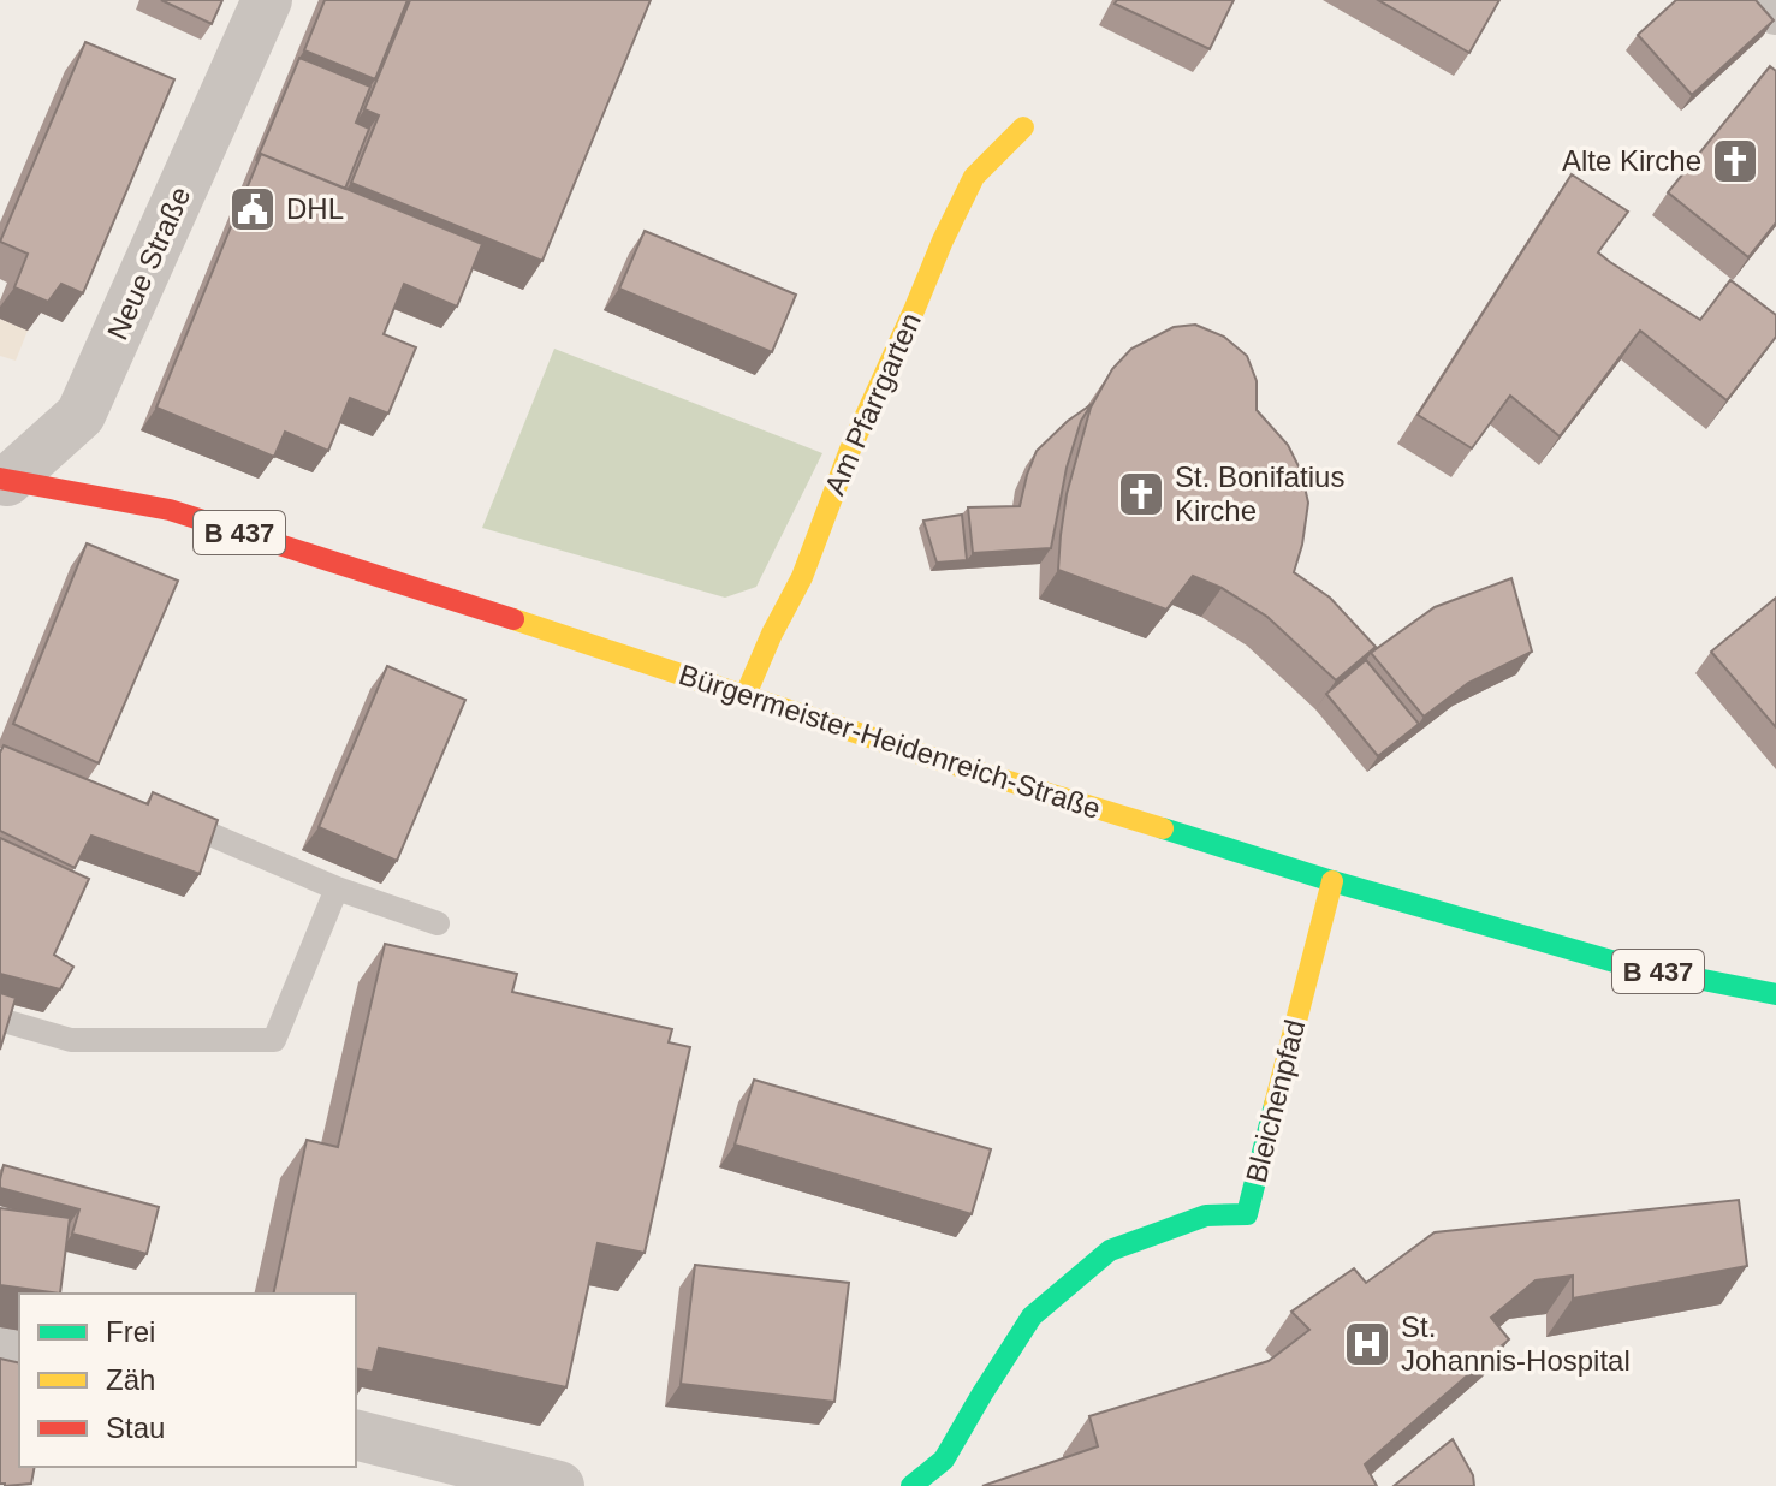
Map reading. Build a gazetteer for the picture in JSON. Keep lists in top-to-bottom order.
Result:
{
  "streets": {
    "main road": [
      "Am Pfarrgarten",
      "B 437",
      "Bürgermeister-Heidenreich-Straße",
      "Bleichenpfad"
    ],
    "street": ["Neue Straße"]
  },
  "crossings": [
    ["Neue Straße", "Bürgermeister-Heidenreich-Straße"],
    ["Am Pfarrgarten", "Bürgermeister-Heidenreich-Straße"],
    ["Bürgermeister-Heidenreich-Straße", "Bleichenpfad"]
  ],
  "places": {
    "church": ["Alte Kirche", "St. Bonifatius Kirche"],
    "public building": ["DHL"],
    "hospital": ["St. Johannis-Hospital"]
  },
  "legend": ["Frei", "Zäh", "Stau"]
}
